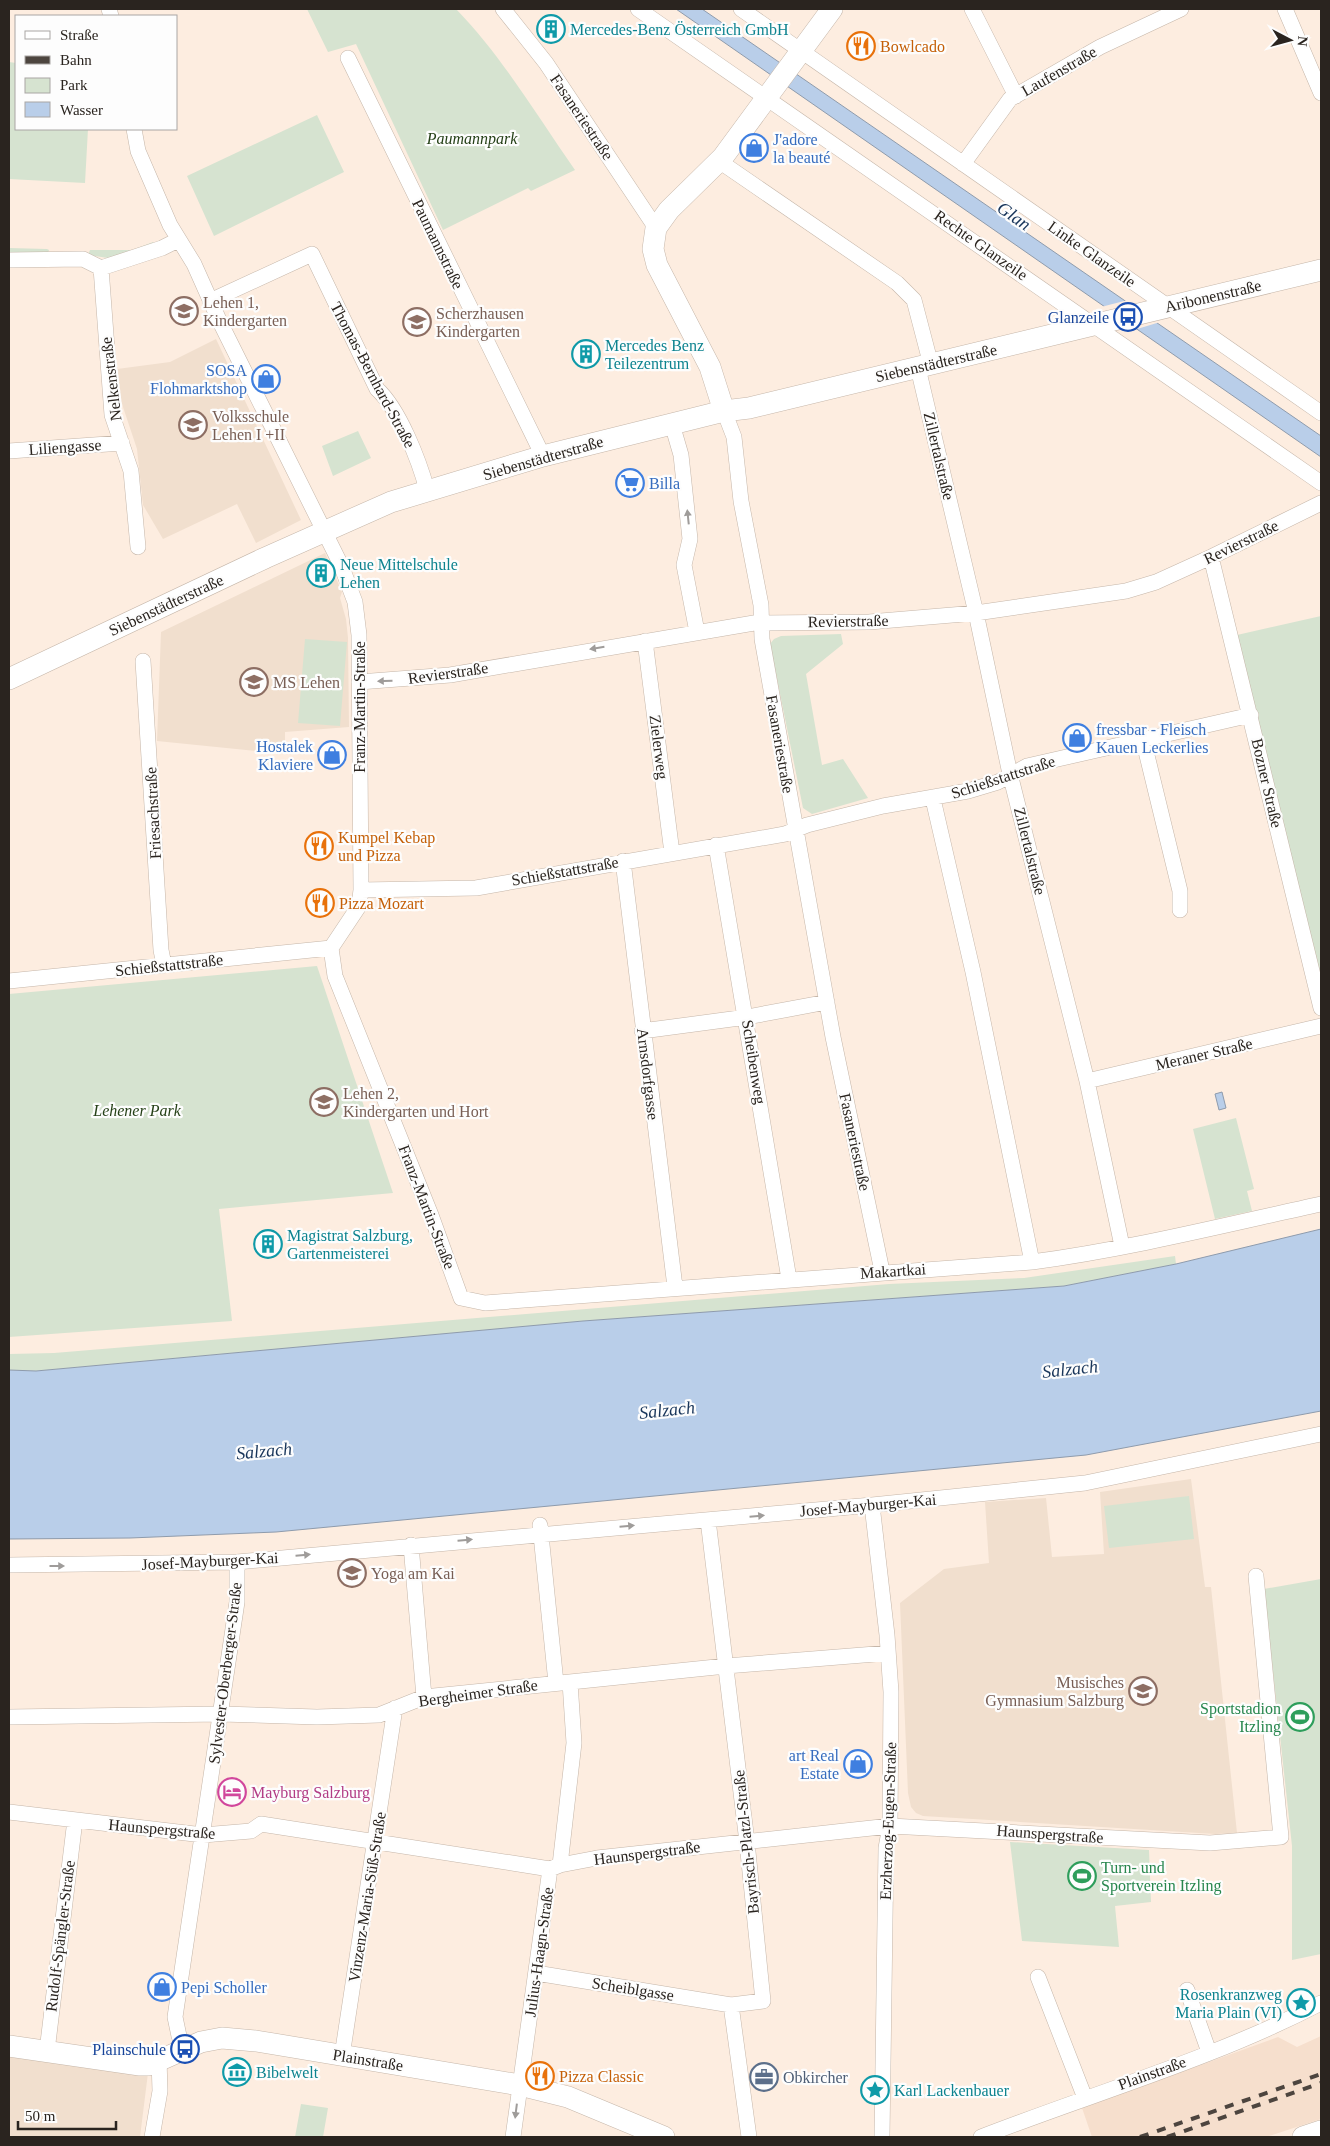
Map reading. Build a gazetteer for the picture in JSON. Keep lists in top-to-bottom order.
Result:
{
  "streets": {
    "street": [
      "Laufenstraße",
      "Fasaneriestraße",
      "Paumannstraße",
      "Rechte Glanzeile",
      "Linke Glanzeile",
      "Aribonenstraße",
      "Siebenstädterstraße",
      "Thomas-Bernhard-Straße",
      "Nelkenstraße",
      "Liliengasse",
      "Zillertalstraße",
      "Revierstraße",
      "Franz-Martin-Straße",
      "Zielerweg",
      "Schießstattstraße",
      "Bozner Straße",
      "Friesachstraße",
      "Meraner Straße",
      "Scheibenweg",
      "Arnsdorfgasse",
      "Makartkai",
      "Josef-Mayburger-Kai",
      "Sylvester-Oberberger-Straße",
      "Bergheimer Straße",
      "Erzherzog-Eugen-Straße",
      "Haunspergstraße",
      "Bayrisch-Platzl-Straße",
      "Vinzenz-Maria-Süß-Straße",
      "Rudolf-Spängler-Straße",
      "Julius-Haagn-Straße",
      "Scheiblgasse",
      "Plainstraße"
    ]
  },
  "crossings": [
    ["Laufenstraße", "Linke Glanzeile"],
    ["Fasaneriestraße", "Siebenstädterstraße"],
    ["Fasaneriestraße", "Revierstraße"],
    ["Fasaneriestraße", "Schießstattstraße"],
    ["Fasaneriestraße", "Makartkai"],
    ["Paumannstraße", "Siebenstädterstraße"],
    ["Rechte Glanzeile", "Aribonenstraße"],
    ["Rechte Glanzeile", "Siebenstädterstraße"],
    ["Linke Glanzeile", "Aribonenstraße"],
    ["Aribonenstraße", "Siebenstädterstraße"],
    ["Siebenstädterstraße", "Thomas-Bernhard-Straße"],
    ["Siebenstädterstraße", "Zillertalstraße"],
    ["Siebenstädterstraße", "Franz-Martin-Straße"],
    ["Thomas-Bernhard-Straße", "Franz-Martin-Straße"],
    ["Nelkenstraße", "Liliengasse"],
    ["Zillertalstraße", "Revierstraße"],
    ["Zillertalstraße", "Schießstattstraße"],
    ["Zillertalstraße", "Meraner Straße"],
    ["Zillertalstraße", "Makartkai"],
    ["Revierstraße", "Franz-Martin-Straße"],
    ["Revierstraße", "Zielerweg"],
    ["Revierstraße", "Bozner Straße"],
    ["Franz-Martin-Straße", "Schießstattstraße"],
    ["Franz-Martin-Straße", "Makartkai"],
    ["Zielerweg", "Schießstattstraße"],
    ["Schießstattstraße", "Bozner Straße"],
    ["Schießstattstraße", "Friesachstraße"],
    ["Schießstattstraße", "Scheibenweg"],
    ["Schießstattstraße", "Arnsdorfgasse"],
    ["Scheibenweg", "Makartkai"],
    ["Arnsdorfgasse", "Makartkai"],
    ["Josef-Mayburger-Kai", "Sylvester-Oberberger-Straße"],
    ["Josef-Mayburger-Kai", "Erzherzog-Eugen-Straße"],
    ["Josef-Mayburger-Kai", "Bayrisch-Platzl-Straße"],
    ["Josef-Mayburger-Kai", "Julius-Haagn-Straße"],
    ["Sylvester-Oberberger-Straße", "Bergheimer Straße"],
    ["Sylvester-Oberberger-Straße", "Haunspergstraße"],
    ["Sylvester-Oberberger-Straße", "Plainstraße"],
    ["Bergheimer Straße", "Erzherzog-Eugen-Straße"],
    ["Bergheimer Straße", "Bayrisch-Platzl-Straße"],
    ["Bergheimer Straße", "Vinzenz-Maria-Süß-Straße"],
    ["Bergheimer Straße", "Julius-Haagn-Straße"],
    ["Erzherzog-Eugen-Straße", "Haunspergstraße"],
    ["Haunspergstraße", "Bayrisch-Platzl-Straße"],
    ["Haunspergstraße", "Vinzenz-Maria-Süß-Straße"],
    ["Haunspergstraße", "Rudolf-Spängler-Straße"],
    ["Haunspergstraße", "Julius-Haagn-Straße"],
    ["Bayrisch-Platzl-Straße", "Scheiblgasse"],
    ["Vinzenz-Maria-Süß-Straße", "Plainstraße"],
    ["Rudolf-Spängler-Straße", "Plainstraße"],
    ["Julius-Haagn-Straße", "Scheiblgasse"],
    ["Julius-Haagn-Straße", "Plainstraße"]
  ],
  "one_way": ["Josef-Mayburger-Kai"],
  "water": ["Glan", "Salzach"],
  "parks": ["Paumannpark", "Lehener Park"],
  "places": {
    "building": [
      "Mercedes-Benz Österreich GmbH",
      "Mercedes Benz Teilezentrum",
      "Neue Mittelschule Lehen",
      "Magistrat Salzburg, Gartenmeisterei"
    ],
    "restaurant": [
      "Bowlcado",
      "Kumpel Kebap und Pizza",
      "Pizza Mozart",
      "Pizza Classic"
    ],
    "shop": [
      "J'adore la beauté",
      "SOSA Flohmarktshop",
      "fressbar - Fleisch Kauen Leckerlies",
      "Hostalek Klaviere",
      "art Real Estate",
      "Pepi Scholler"
    ],
    "school or university": [
      "Lehen 1, Kindergarten",
      "Scherzhausen Kindergarten",
      "Volksschule Lehen I +II",
      "MS Lehen",
      "Lehen 2, Kindergarten und Hort",
      "Yoga am Kai",
      "Musisches Gymnasium Salzburg"
    ],
    "bus stop": ["Glanzeile", "Plainschule"],
    "supermarket": ["Billa"],
    "sports": ["Sportstadion Itzling", "Turn- und Sportverein Itzling"],
    "hotel": ["Mayburg Salzburg"],
    "place": ["Rosenkranzweg Maria Plain (VI)", "Karl Lackenbauer"],
    "museum": ["Bibelwelt"],
    "office": ["Obkircher"]
  },
  "legend": [
    "Straße",
    "Bahn",
    "Park",
    "Wasser"
  ],
  "scale_bar": "50 m",
  "north": "right"
}
